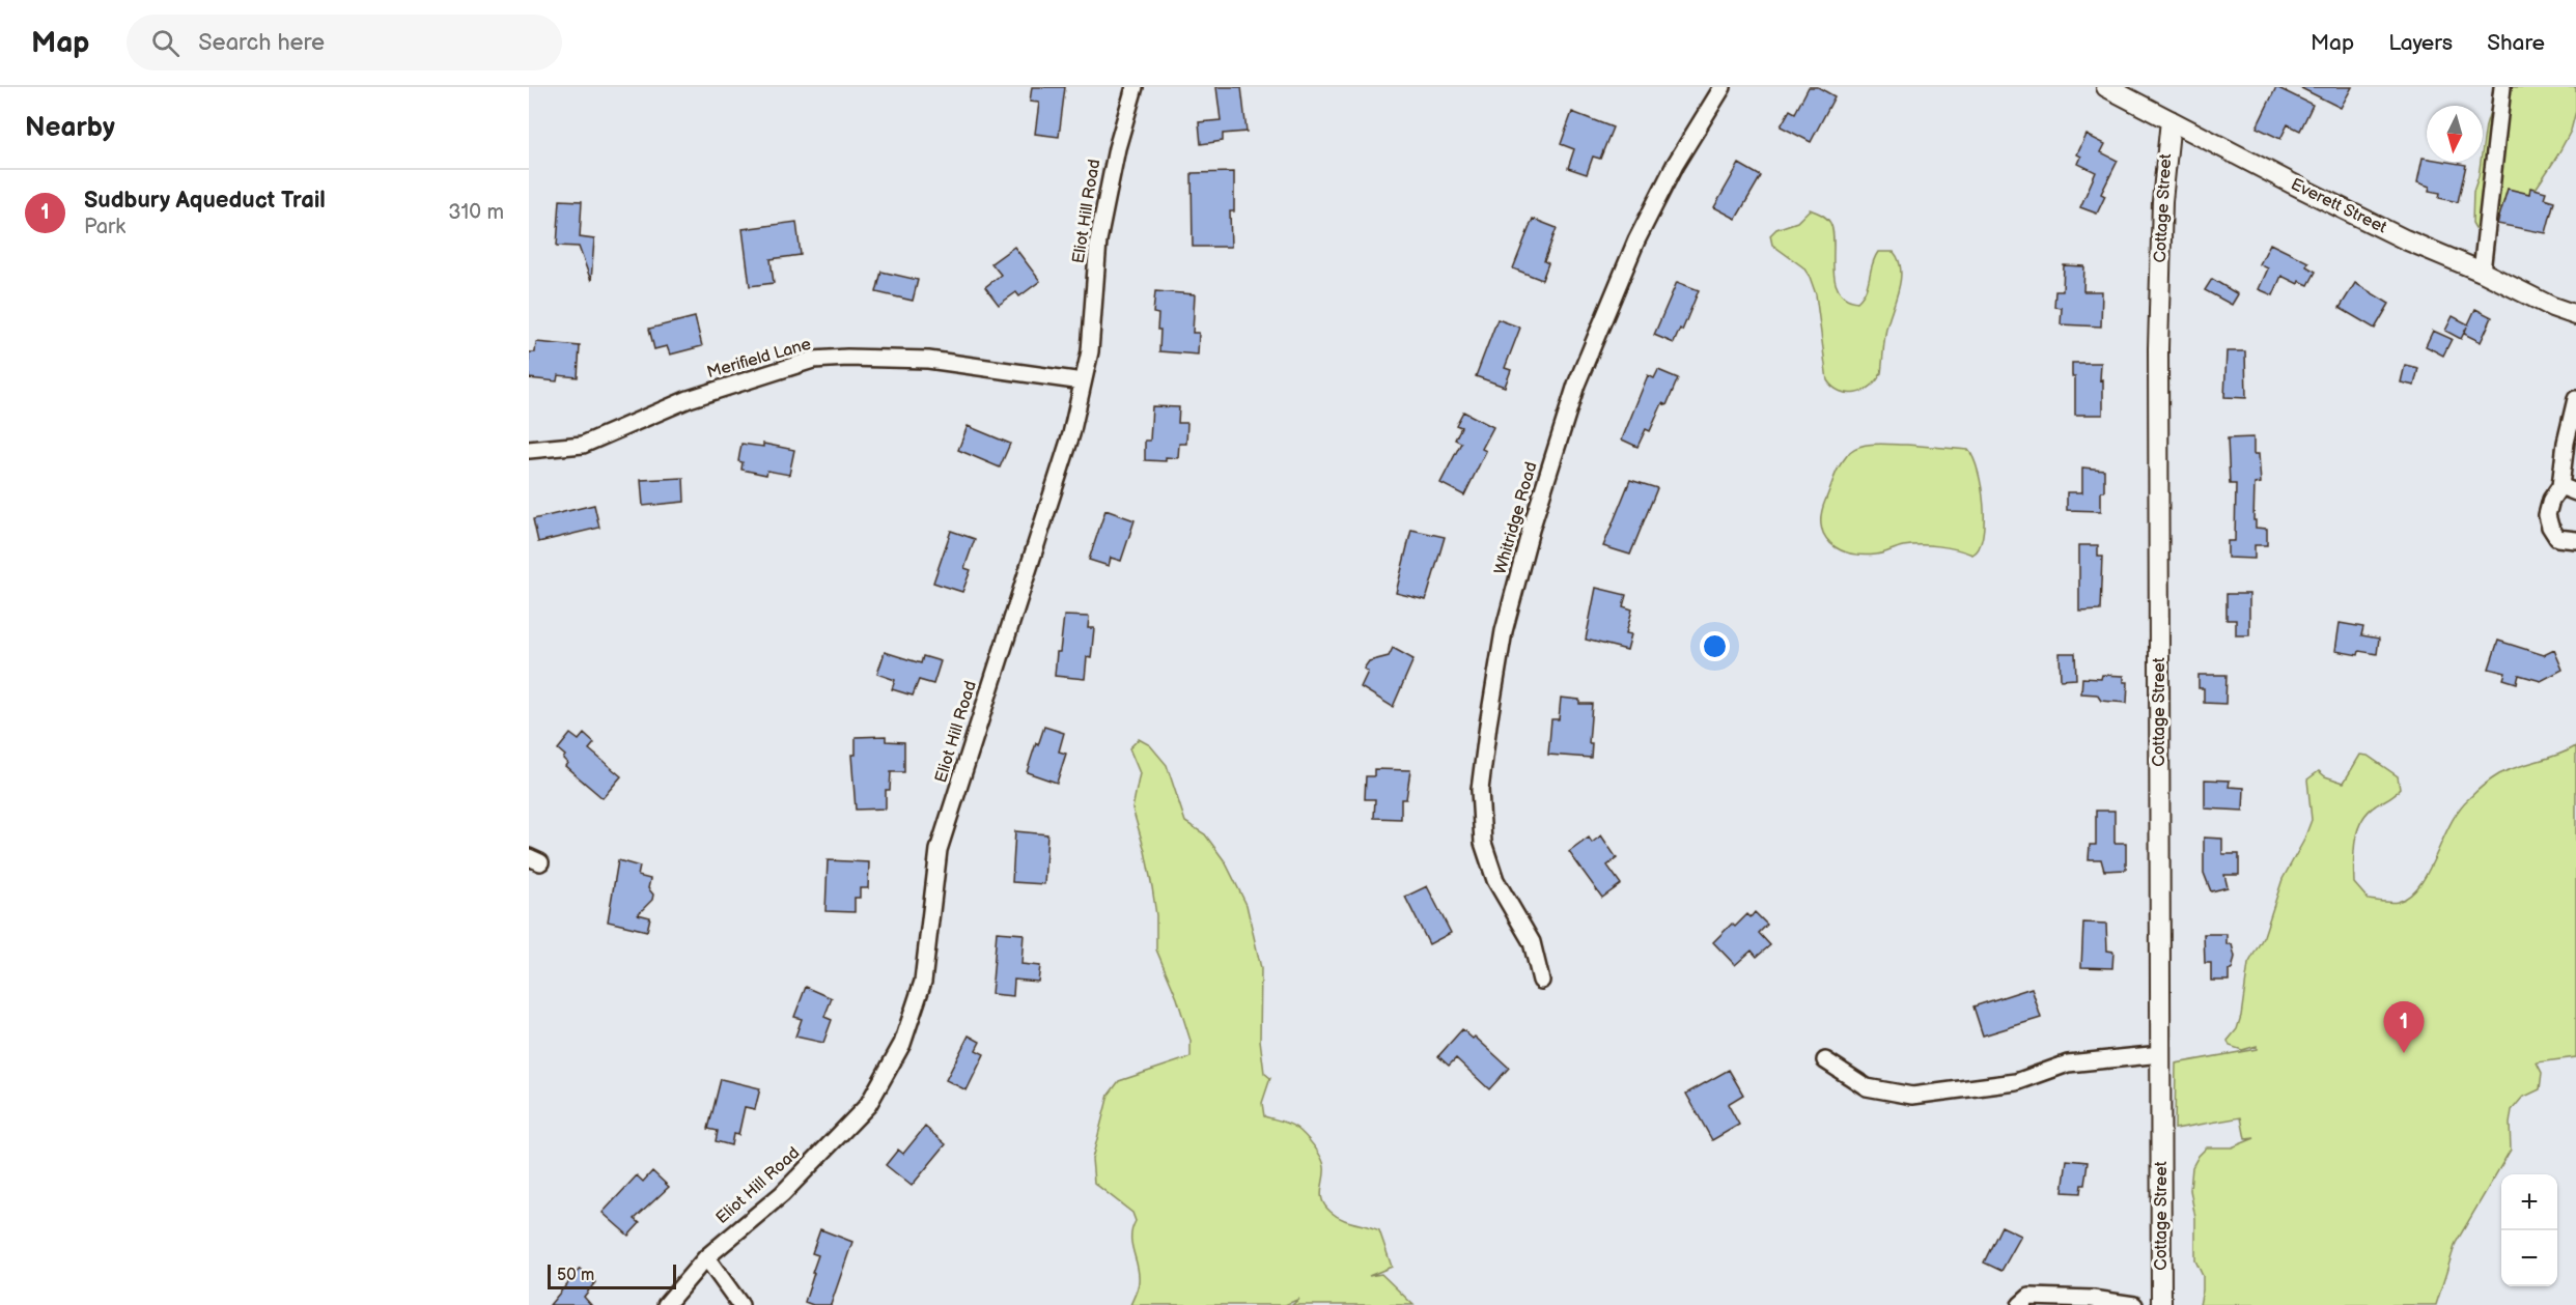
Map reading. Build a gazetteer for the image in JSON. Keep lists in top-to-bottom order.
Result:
{
  "streets": {
    "street": [
      "Everett Street",
      "Cottage Street",
      "Eliot Hill Road",
      "Merifield Lane",
      "Whitridge Road"
    ]
  },
  "crossings": [
    ["Everett Street", "Cottage Street"],
    ["Eliot Hill Road", "Merifield Lane"]
  ],
  "scale_bar": "50 m",
  "north": "bottom",
  "page": {
    "header": "Map",
    "search": "Search here",
    "nav": ["Map", "Layers", "Share"],
    "heading": "Nearby",
    "list": [
      {
        "mark": "1",
        "name": "Sudbury Aqueduct Trail",
        "note": "Park",
        "value": "310 m"
      }
    ],
    "pins": "1",
    "map_buttons": ["+", "−"],
    "scale": "50 m"
  }
}
